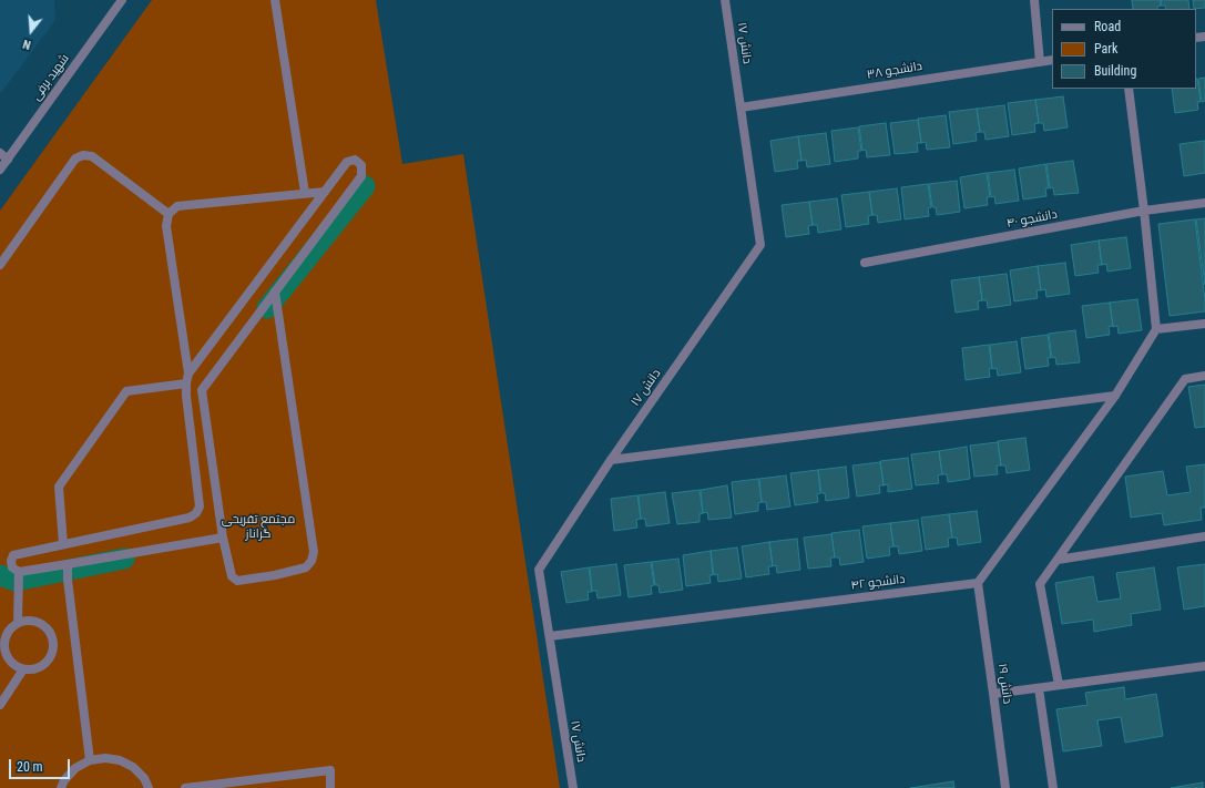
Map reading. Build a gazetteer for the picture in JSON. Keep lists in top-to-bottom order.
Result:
{
  "streets": {
    "street": [
      "دانش ۱۷",
      "دانشجو ۳۸",
      "شهید برفی",
      "دانشجو ۴۰",
      "دانشجو ۴۲",
      "دانش ۱۹"
    ]
  },
  "crossings": [
    ["دانش ۱۷", "دانشجو ۳۸"],
    ["دانش ۱۷", "دانشجو ۴۲"],
    ["دانشجو ۴۲", "دانش ۱۹"]
  ],
  "parks": ["مجتمع تفریحی گراناز"],
  "legend": ["Road", "Park", "Building"],
  "scale_bar": "20 m",
  "north": "bottom"
}
